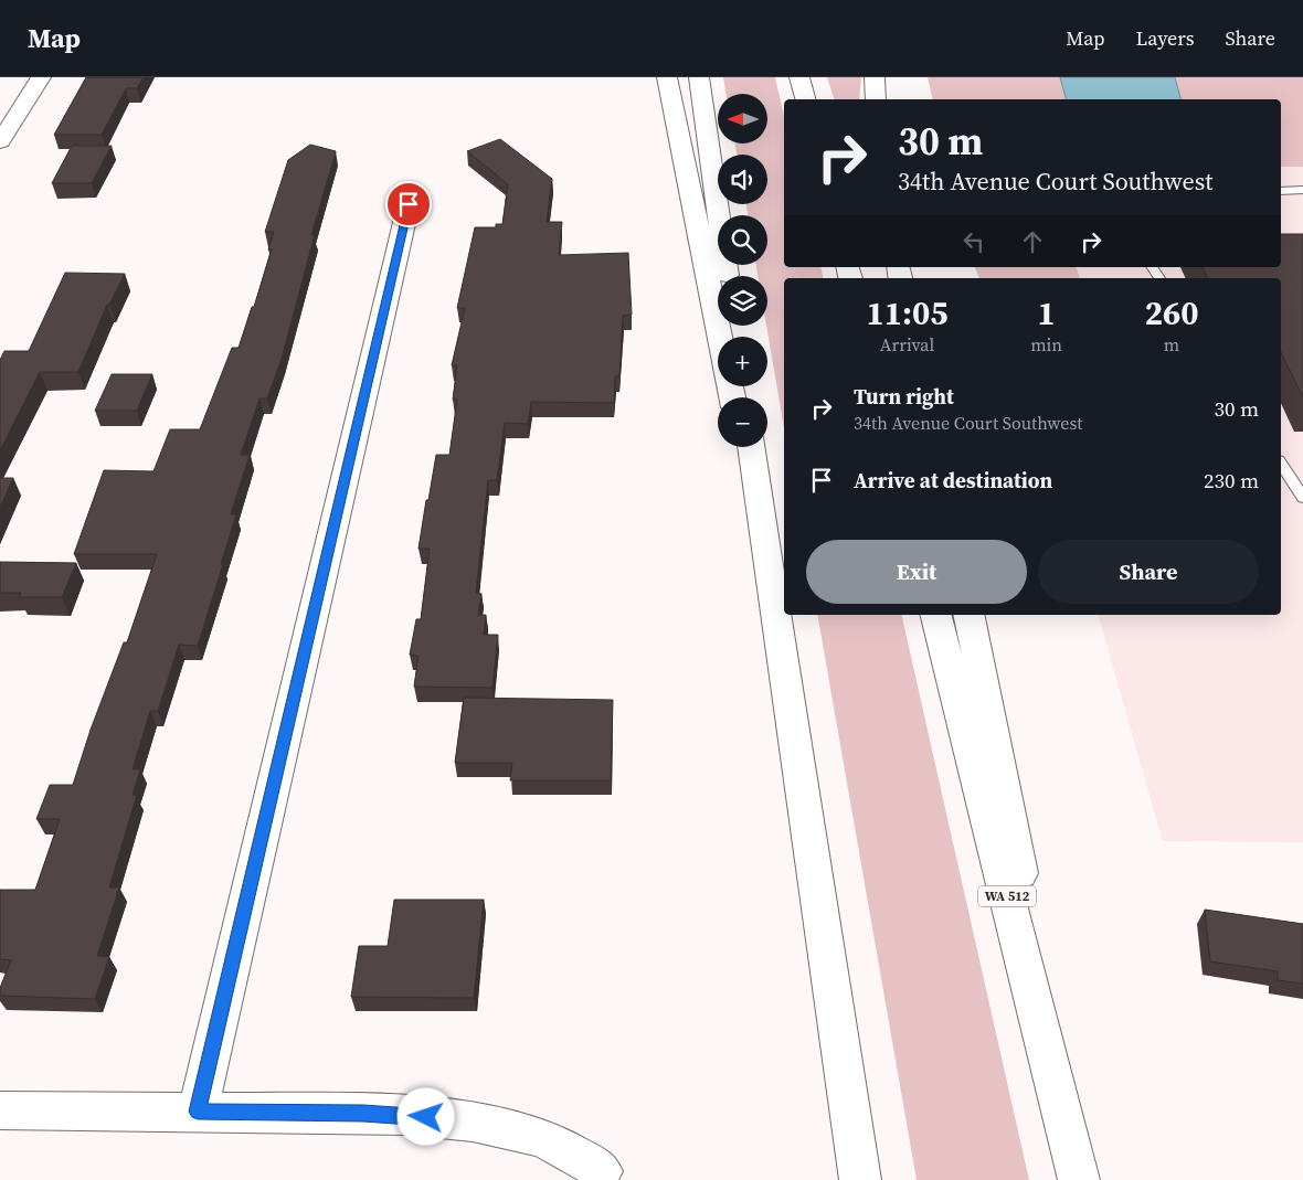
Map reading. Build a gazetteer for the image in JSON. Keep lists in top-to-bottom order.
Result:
{
  "streets": {
    "main road": ["WA 512"]
  },
  "north": "left",
  "page": {
    "header": "Map",
    "nav": ["Map", "Layers", "Share"],
    "map_buttons": ["+", "−"],
    "turn": ["30 m", "34th Avenue Court Southwest"],
    "eta": [
      "11:05",
      "Arrival",
      "1",
      "min",
      "260",
      "m"
    ],
    "list": [
      {
        "name": "Turn right",
        "note": "34th Avenue Court Southwest",
        "value": "30 m"
      },
      {
        "name": "Arrive at destination",
        "value": "230 m"
      }
    ],
    "buttons": ["Exit", "Share"]
  }
}
